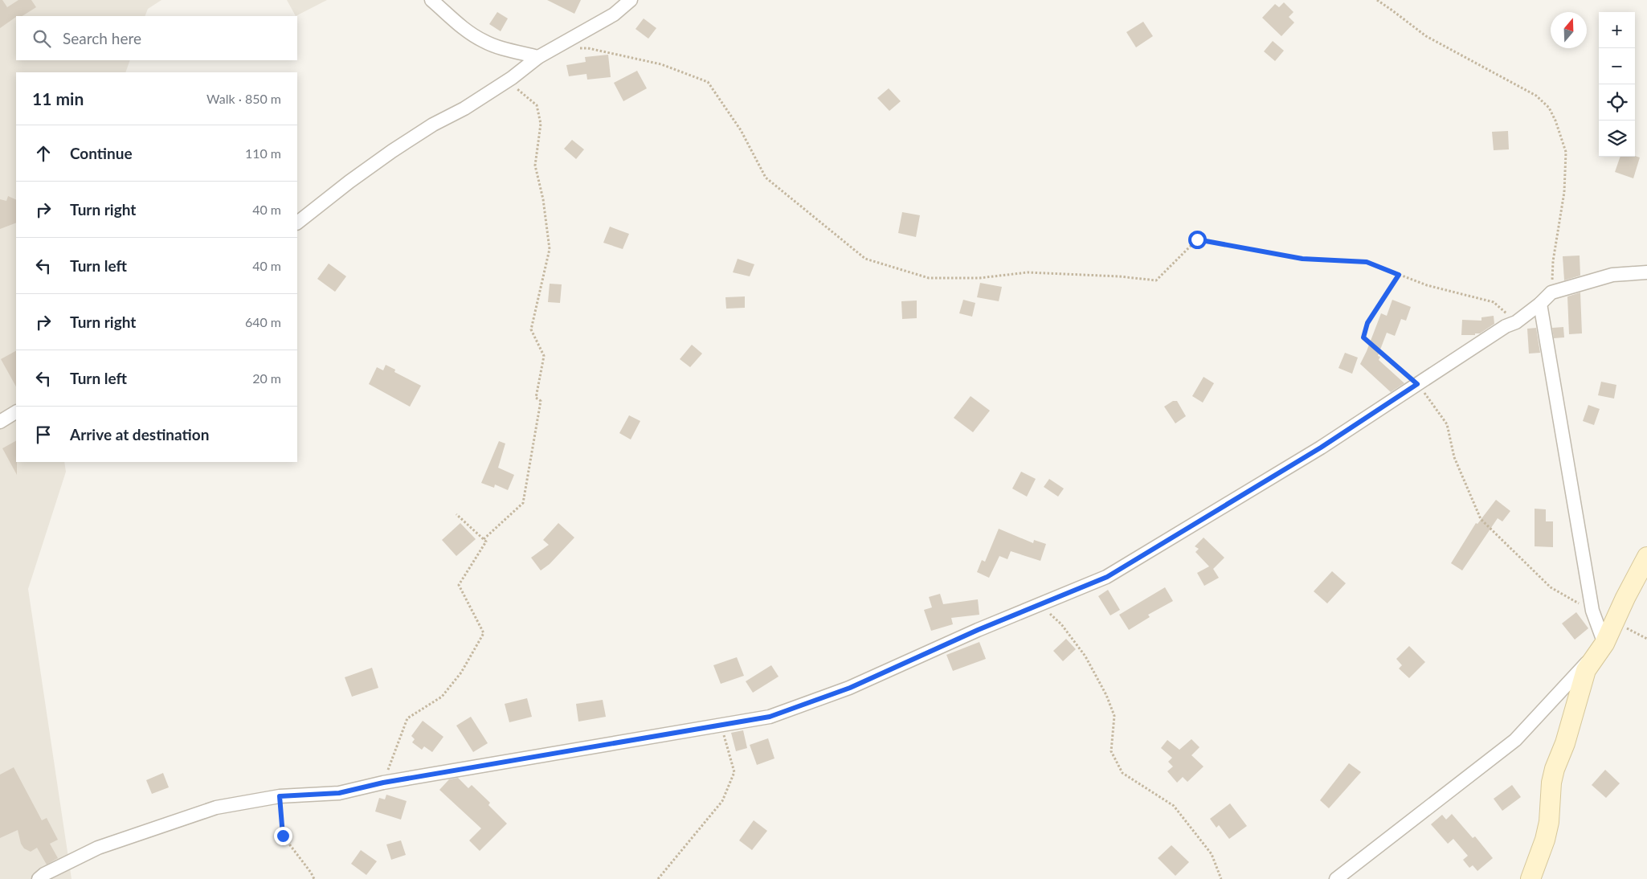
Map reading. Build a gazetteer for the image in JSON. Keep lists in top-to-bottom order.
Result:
{
  "north": "top",
  "page": {
    "map_buttons": ["+", "−"],
    "search": "Search here",
    "heading": ["11 min", "Walk · 850 m"],
    "list": [
      ["Continue", "110 m"],
      ["Turn right", "40 m"],
      ["Turn left", "40 m"],
      ["Turn right", "640 m"],
      ["Turn left", "20 m"],
      "Arrive at destination"
    ]
  }
}
